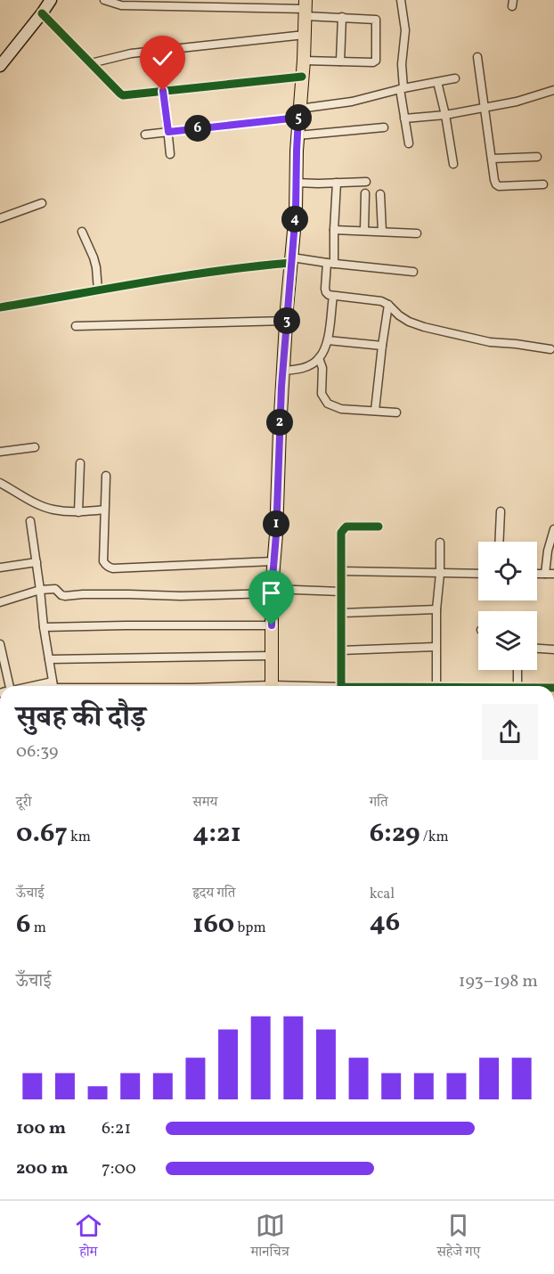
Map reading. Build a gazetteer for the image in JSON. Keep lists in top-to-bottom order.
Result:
{
  "page": {
    "pins": [
      "5",
      "6",
      "4",
      "3",
      "2",
      "1"
    ],
    "heading": ["सुबह की दौड़", "06:39"],
    "stats": [
      ["दूरी", "0.67 km"],
      ["समय", "4:21"],
      ["गति", "6:29 /km"],
      ["ऊँचाई", "6 m"],
      ["हृदय गति", "160 bpm"],
      ["kcal", "46"]
    ],
    "chart": ["ऊँचाई", "193–198 m"],
    "list": [
      {
        "name": "100 m",
        "note": "6:21"
      },
      {
        "name": "200 m",
        "note": "7:00"
      }
    ],
    "tabs": ["होम", "मानचित्र", "सहेजे गए"]
  }
}
